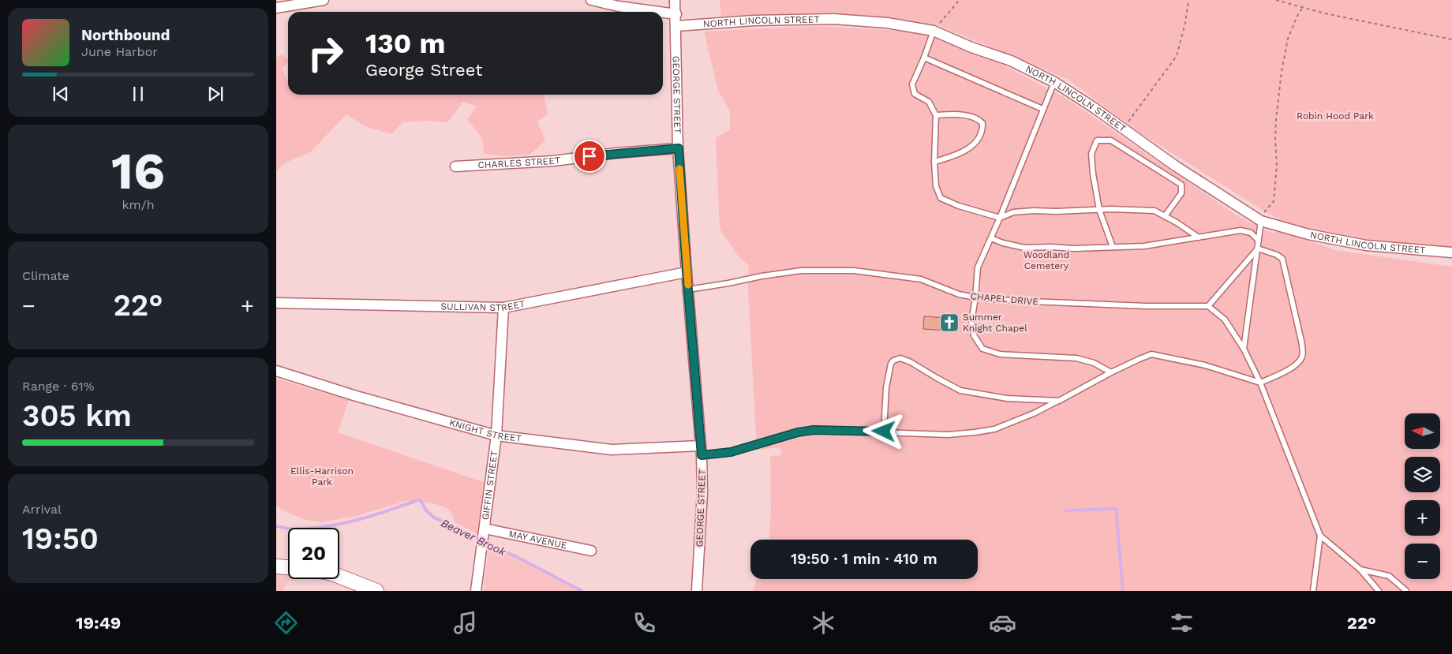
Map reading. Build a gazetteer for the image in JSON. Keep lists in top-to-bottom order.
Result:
{
  "streets": {
    "street": [
      "NORTH LINCOLN STREET",
      "GEORGE STREET",
      "CHARLES STREET",
      "SULLIVAN STREET",
      "KNIGHT STREET",
      "GIFFIN STREET",
      "MAY AVENUE"
    ],
    "lane": ["CHAPEL DRIVE"]
  },
  "crossings": [
    ["NORTH LINCOLN STREET", "GEORGE STREET"],
    ["GEORGE STREET", "CHARLES STREET"],
    ["GEORGE STREET", "CHAPEL DRIVE"],
    ["GEORGE STREET", "SULLIVAN STREET"],
    ["GEORGE STREET", "KNIGHT STREET"],
    ["SULLIVAN STREET", "GIFFIN STREET"],
    ["KNIGHT STREET", "GIFFIN STREET"],
    ["GIFFIN STREET", "MAY AVENUE"]
  ],
  "water": ["Beaver Brook"],
  "parks": ["Robin Hood Park", "Woodland Cemetery", "Ellis-Harrison Park"],
  "places": {
    "church": ["Summer Knight Chapel"]
  },
  "north": "left",
  "page": {
    "turn": ["130 m", "George Street"],
    "song": ["Northbound", "June Harbor"],
    "tile": [
      ["16", "km/h"],
      "Climate",
      ["Range · 61%", "305 km"],
      ["Arrival", "19:50"]
    ],
    "heat": ["−", "22°", "+"],
    "map_buttons": ["+", "−"],
    "limit": "20",
    "trip": "19:50 · 1 min · 410 m",
    "tabs": ["19:49", "22°"]
  }
}
